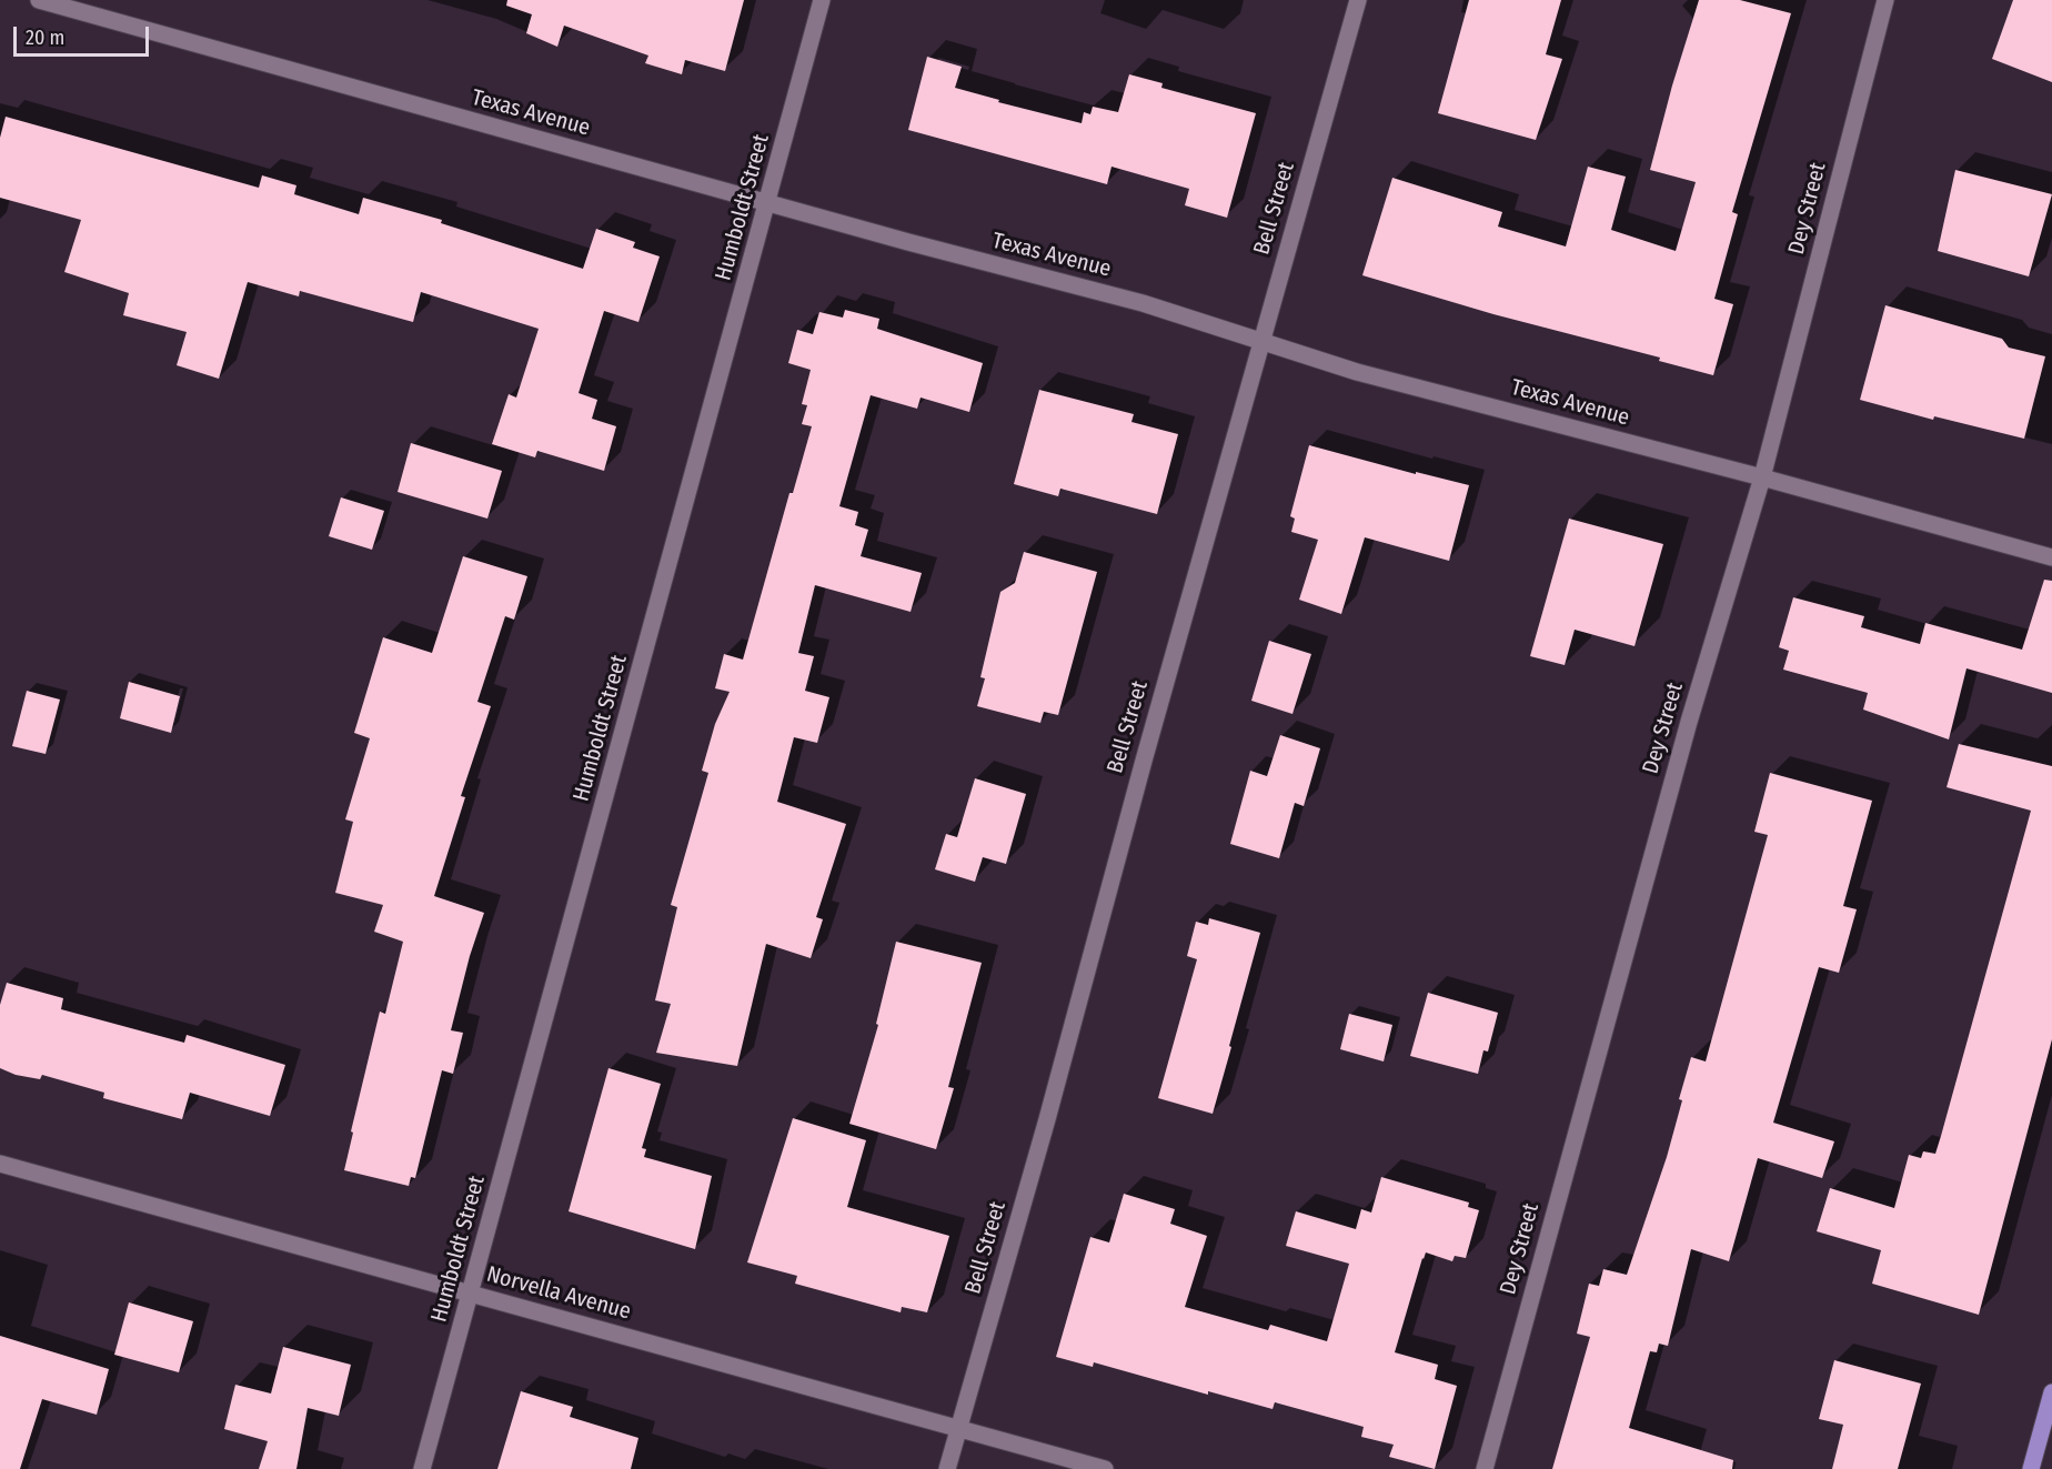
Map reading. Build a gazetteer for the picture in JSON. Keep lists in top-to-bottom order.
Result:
{
  "streets": {
    "street": [
      "Texas Avenue",
      "Humboldt Street",
      "Bell Street",
      "Dey Street",
      "Norvella Avenue"
    ]
  },
  "crossings": [
    ["Texas Avenue", "Humboldt Street"],
    ["Texas Avenue", "Bell Street"],
    ["Texas Avenue", "Dey Street"],
    ["Humboldt Street", "Norvella Avenue"],
    ["Bell Street", "Norvella Avenue"]
  ],
  "scale_bar": "20 m"
}
